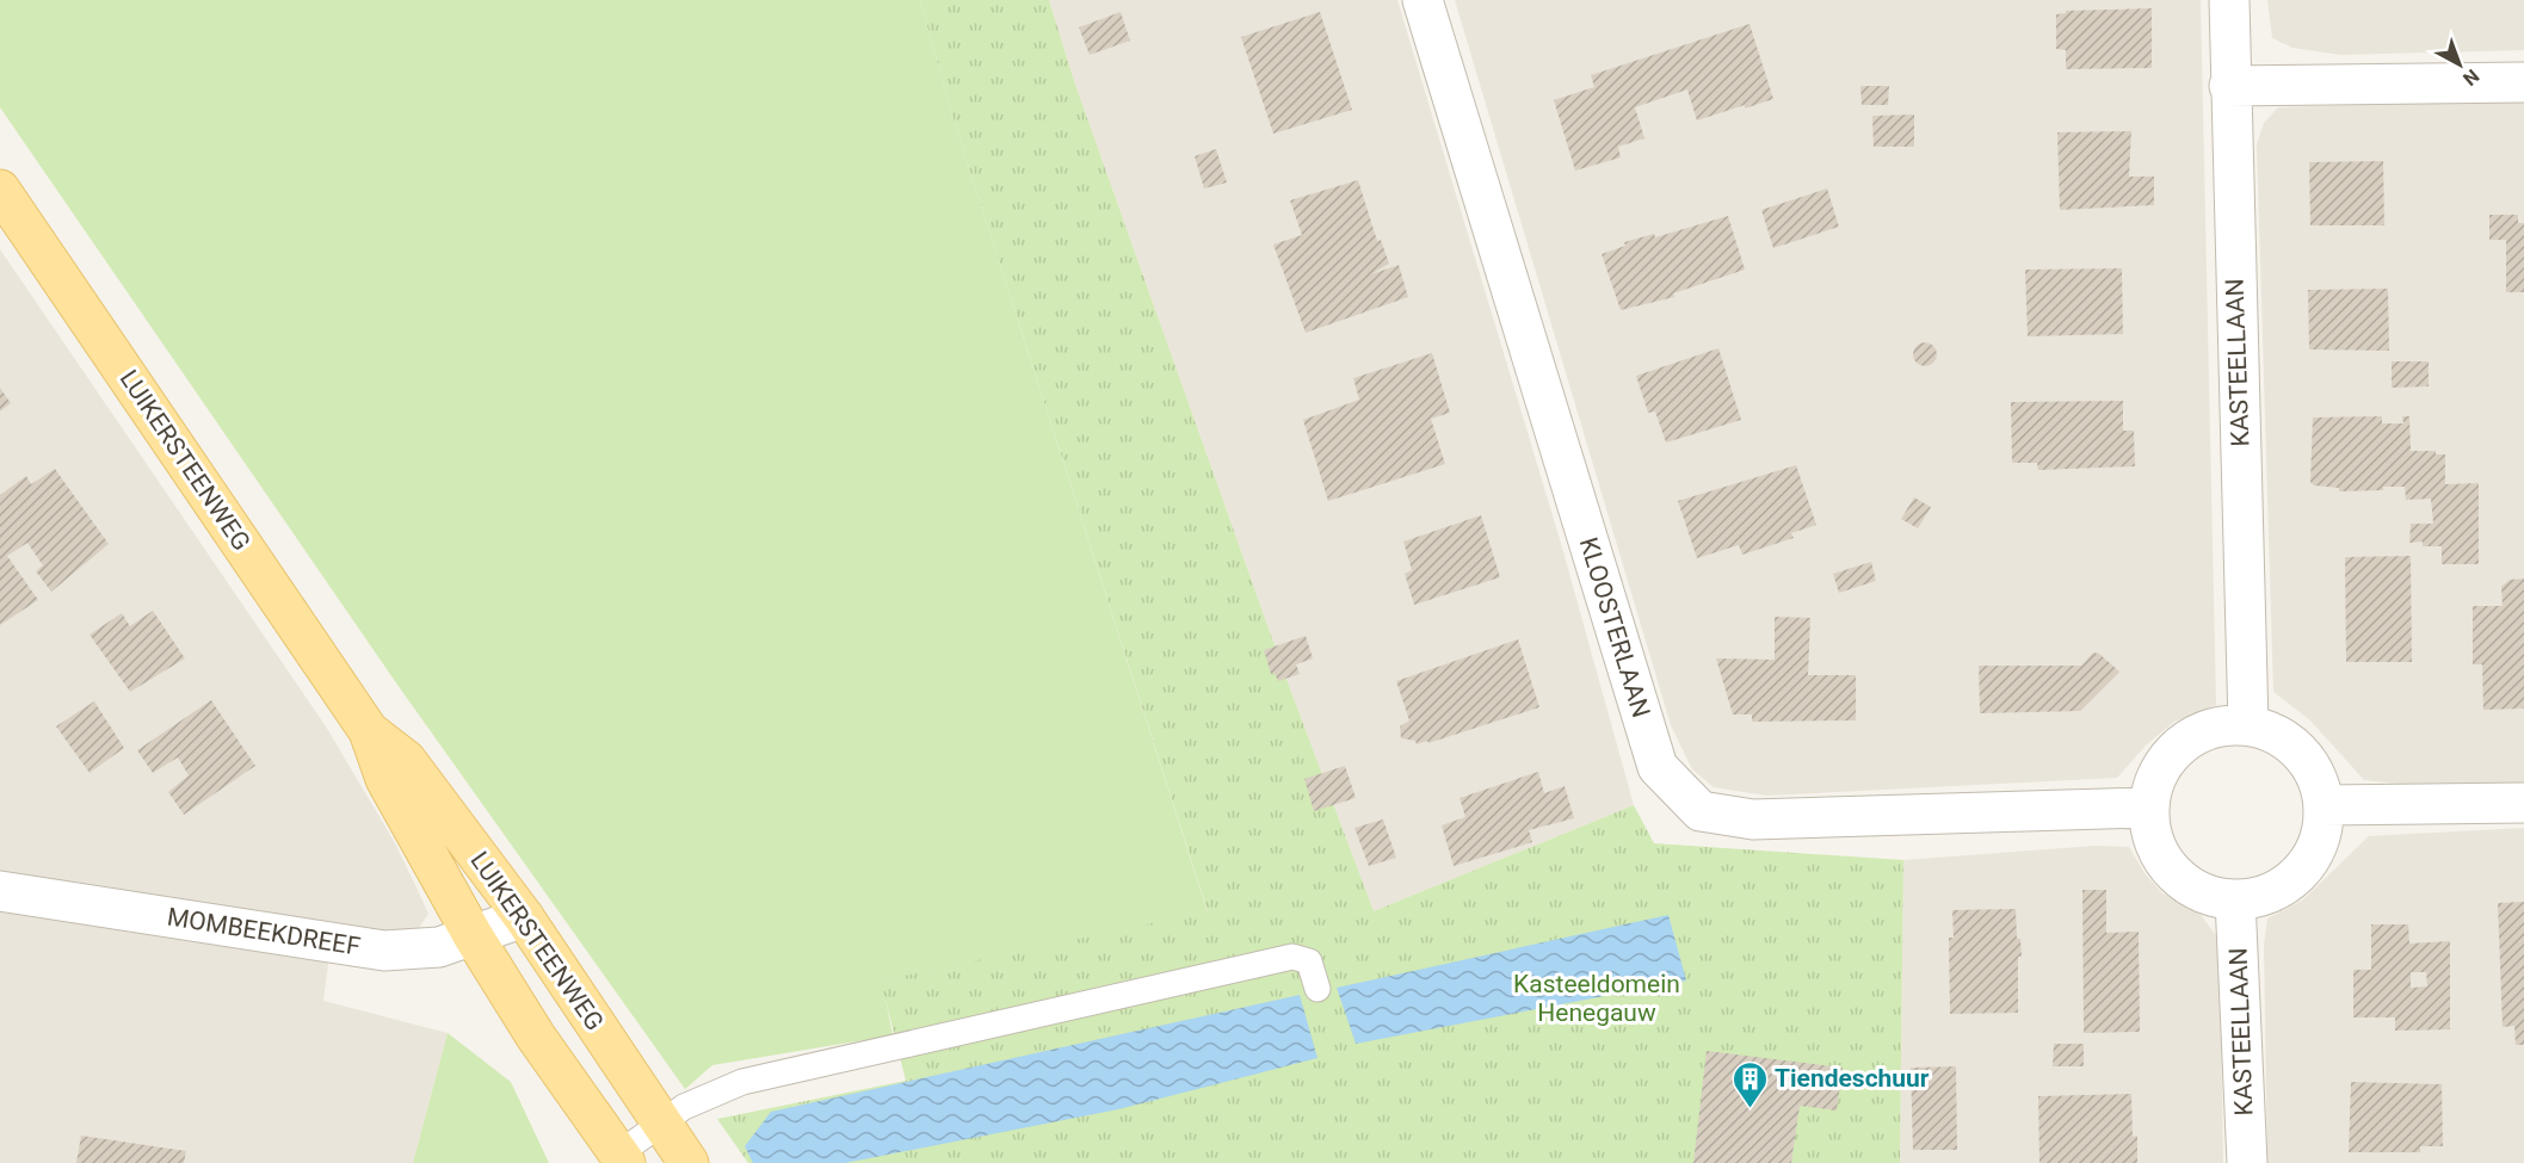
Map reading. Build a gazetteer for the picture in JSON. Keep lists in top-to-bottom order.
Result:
{
  "streets": {
    "main road": ["LUIKERSTEENWEG"],
    "street": ["KASTEELLAAN", "KLOOSTERLAAN", "MOMBEEKDREEF"]
  },
  "crossings": [
    ["KASTEELLAAN", "KLOOSTERLAAN"],
    ["LUIKERSTEENWEG", "MOMBEEKDREEF"]
  ],
  "parks": ["Kasteeldomein Henegauw"],
  "places": {
    "building": ["Tiendeschuur"]
  },
  "north": "bottom right"
}
